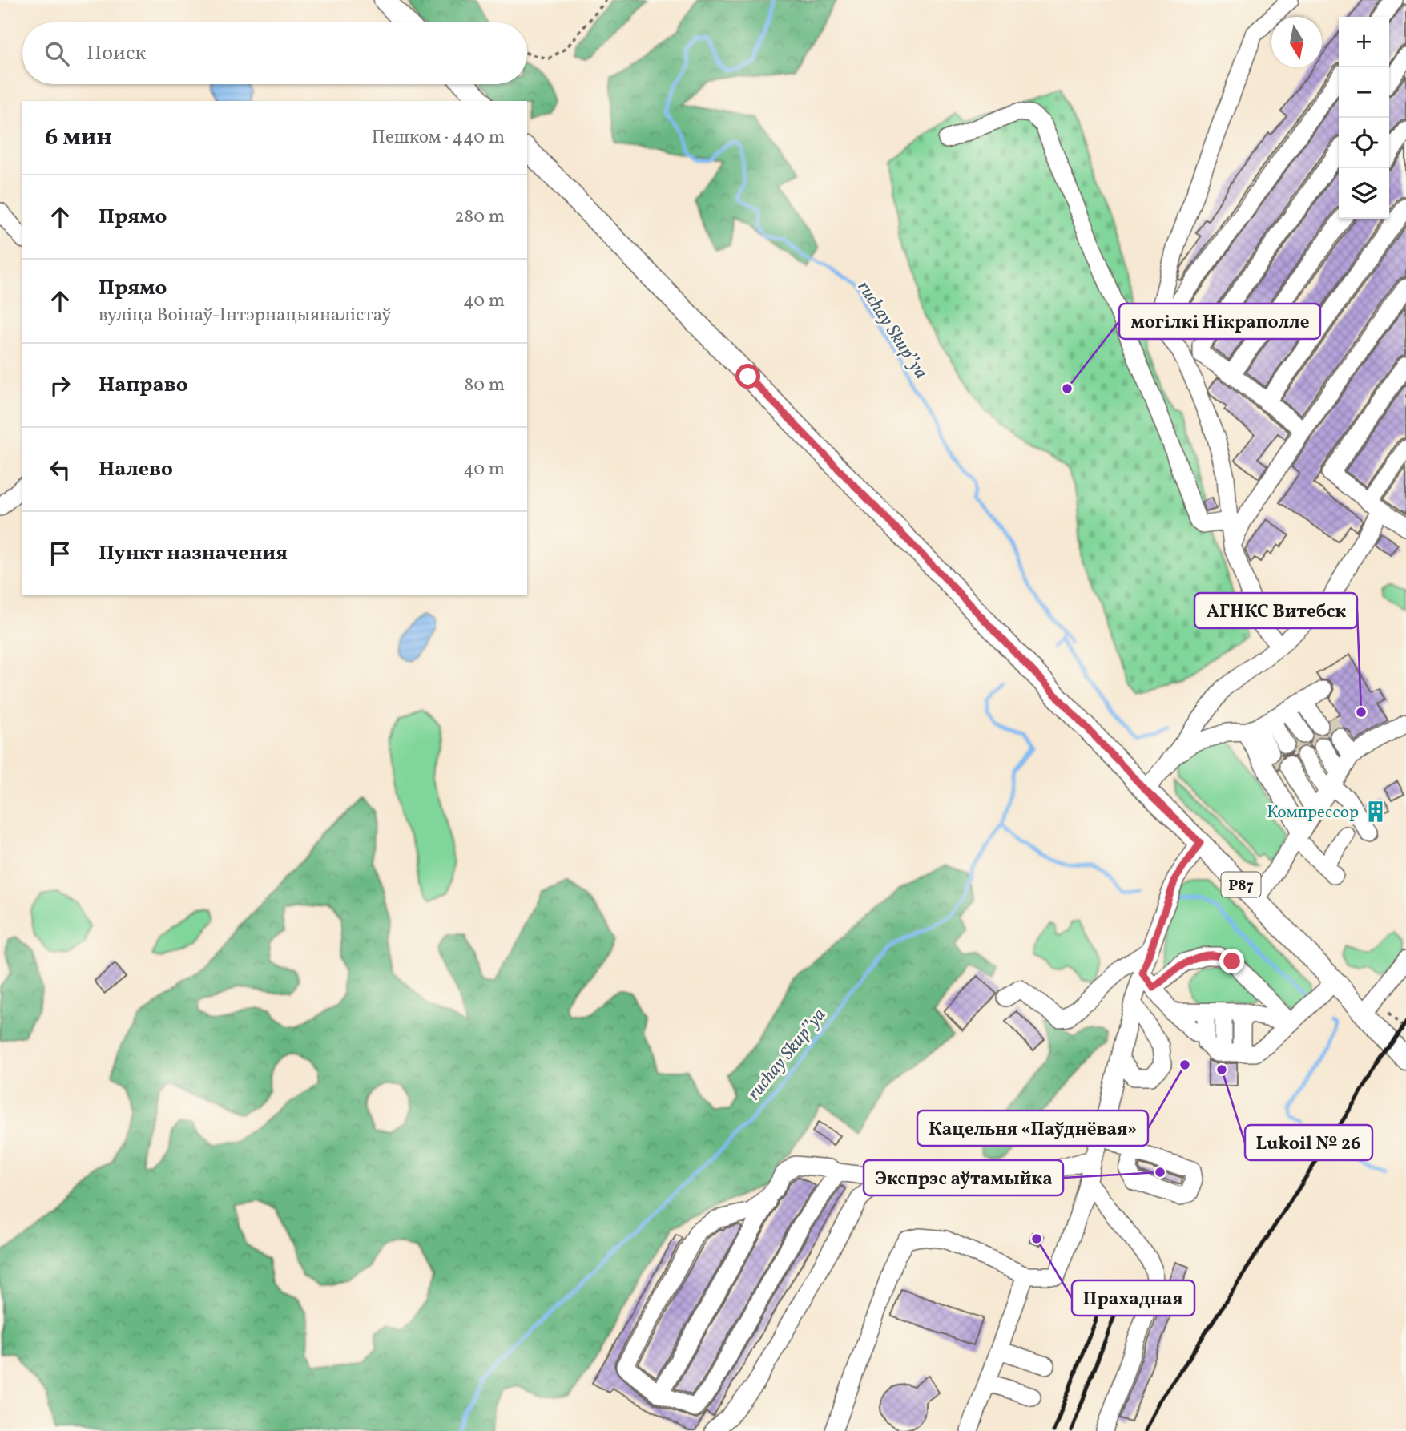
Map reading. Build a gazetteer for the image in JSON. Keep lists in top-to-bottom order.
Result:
{
  "streets": {
    "main road": ["Р87"]
  },
  "water": ["ruchay Skup’’ya"],
  "places": {
    "other": [
      "могілкі Нікраполле",
      "АГНКС Витебск",
      "Кацельня «Паўднёвая»",
      "Lukoil № 26",
      "Экспрэс аўтамыйка",
      "Прахадная"
    ],
    "building": ["Компрессор"]
  },
  "north": "bottom",
  "page": {
    "map_buttons": ["+", "−"],
    "search": "Поиск",
    "heading": ["6 мин", "Пешком · 440 m"],
    "list": [
      ["Прямо", "280 m"],
      ["Прямо", "вуліца Воінаў-Інтэрнацыяналістаў", "40 m"],
      ["Направо", "80 m"],
      ["Налево", "40 m"],
      "Пункт назначения"
    ]
  }
}
